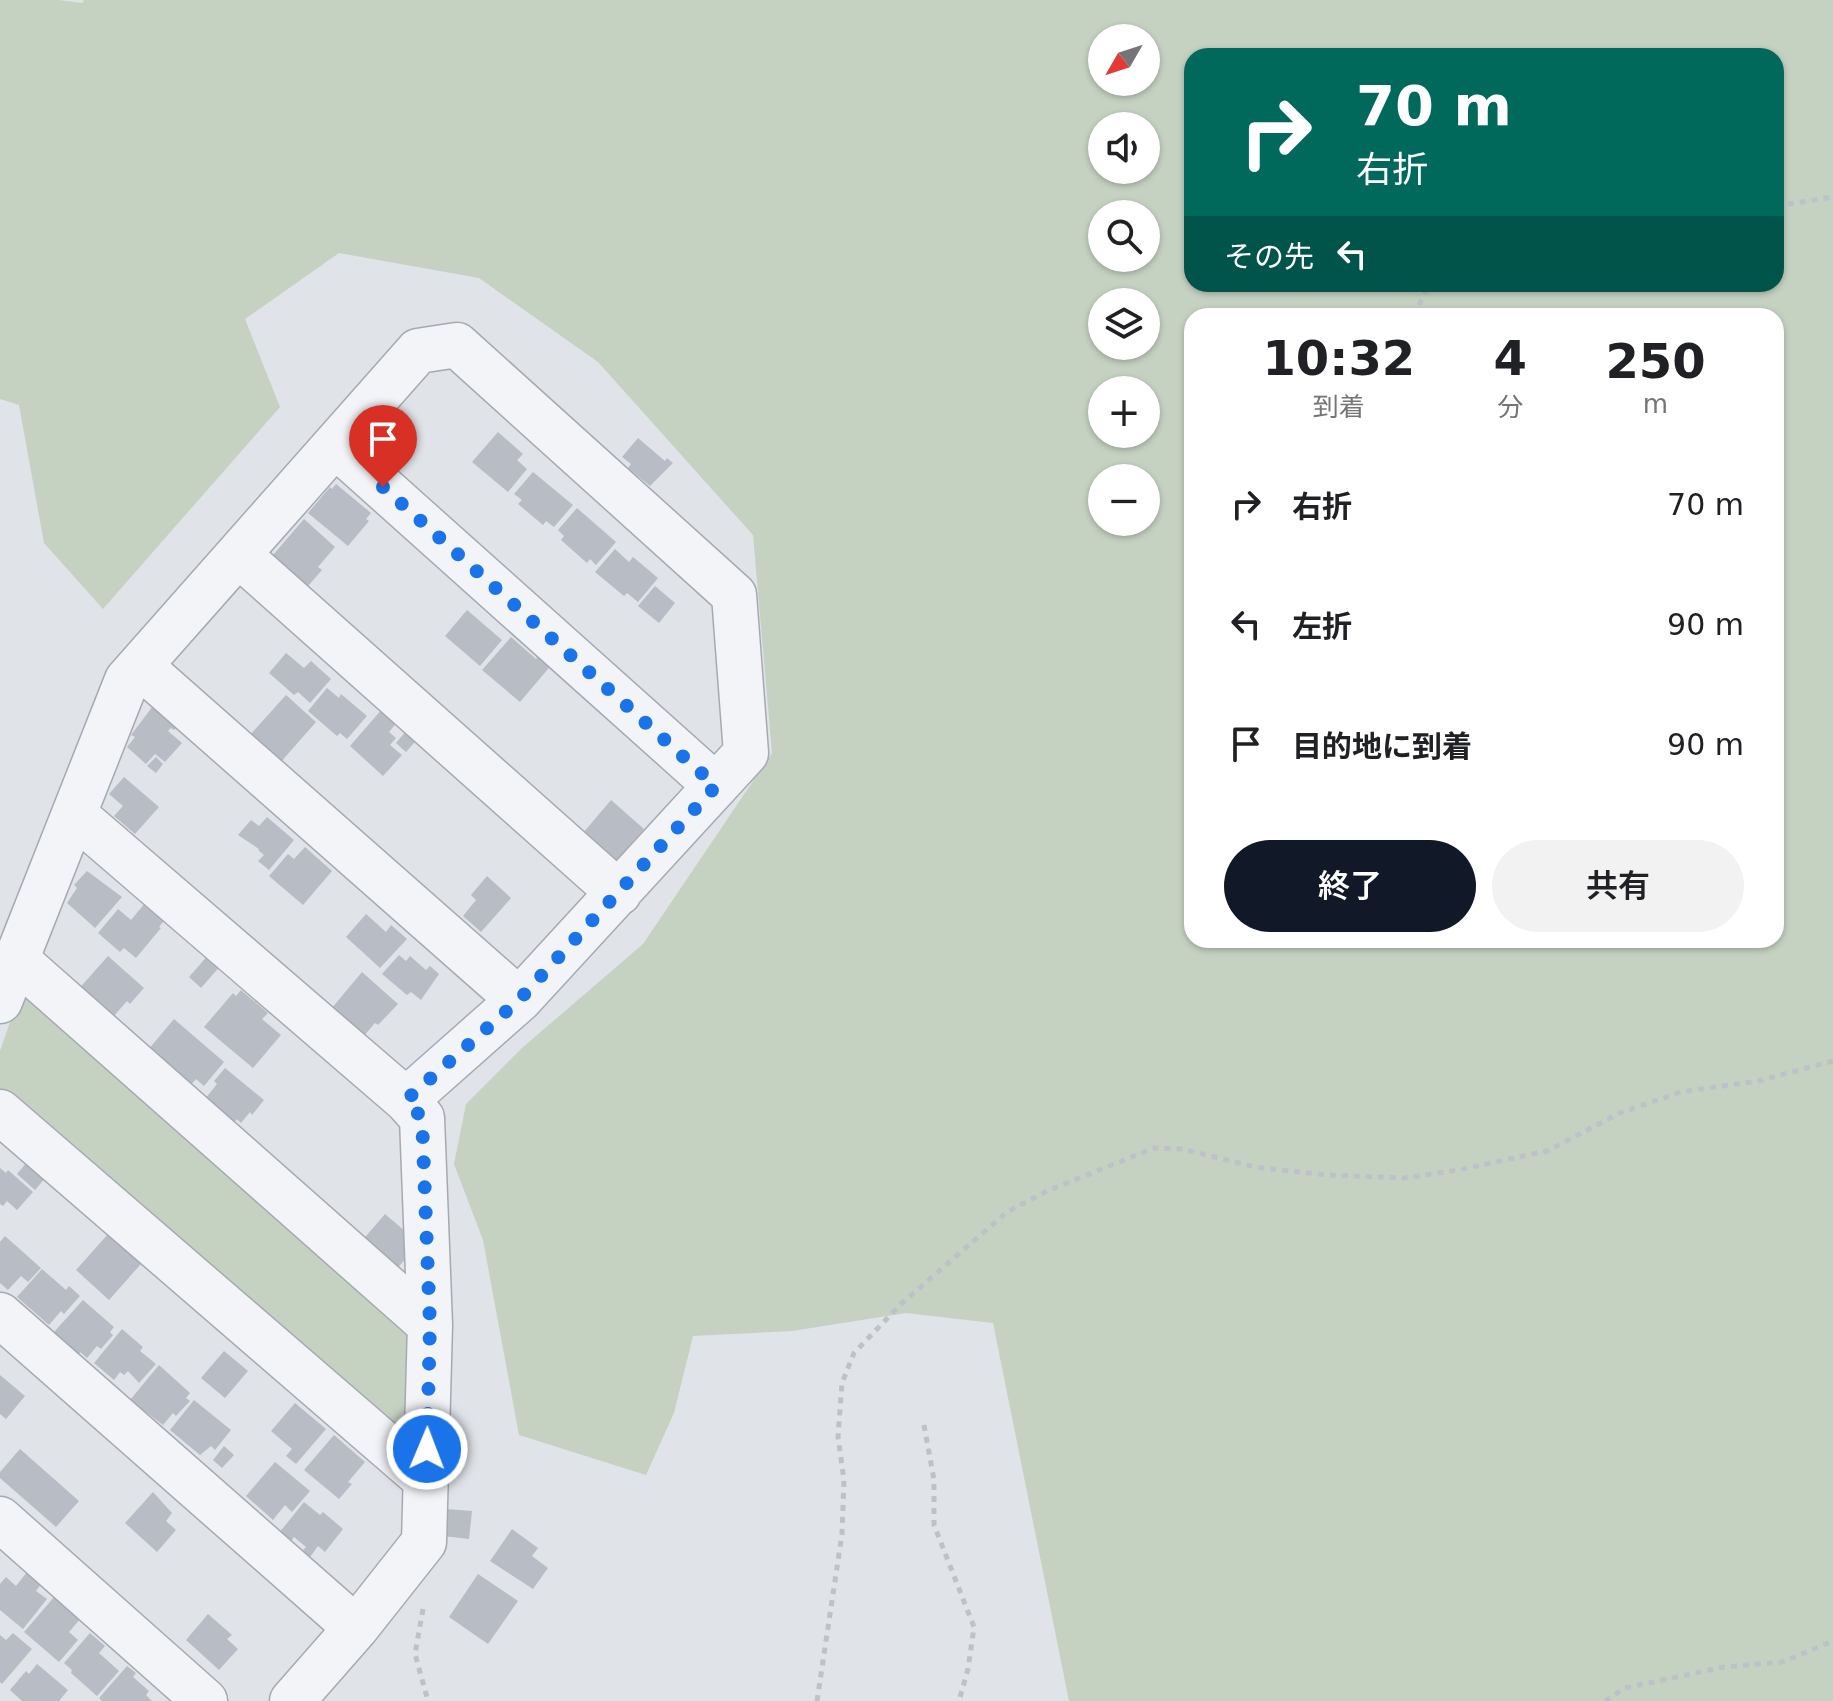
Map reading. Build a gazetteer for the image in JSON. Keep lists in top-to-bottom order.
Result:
{
  "north": "bottom left",
  "page": {
    "map_buttons": ["+", "−"],
    "turn": ["70 m", "右折"],
    "then": "その先",
    "eta": [
      "10:32",
      "到着",
      "4",
      "分",
      "250",
      "m"
    ],
    "list": [
      {
        "name": "右折",
        "value": "70 m"
      },
      {
        "name": "左折",
        "value": "90 m"
      },
      {
        "name": "目的地に到着",
        "value": "90 m"
      }
    ],
    "buttons": ["終了", "共有"]
  }
}
